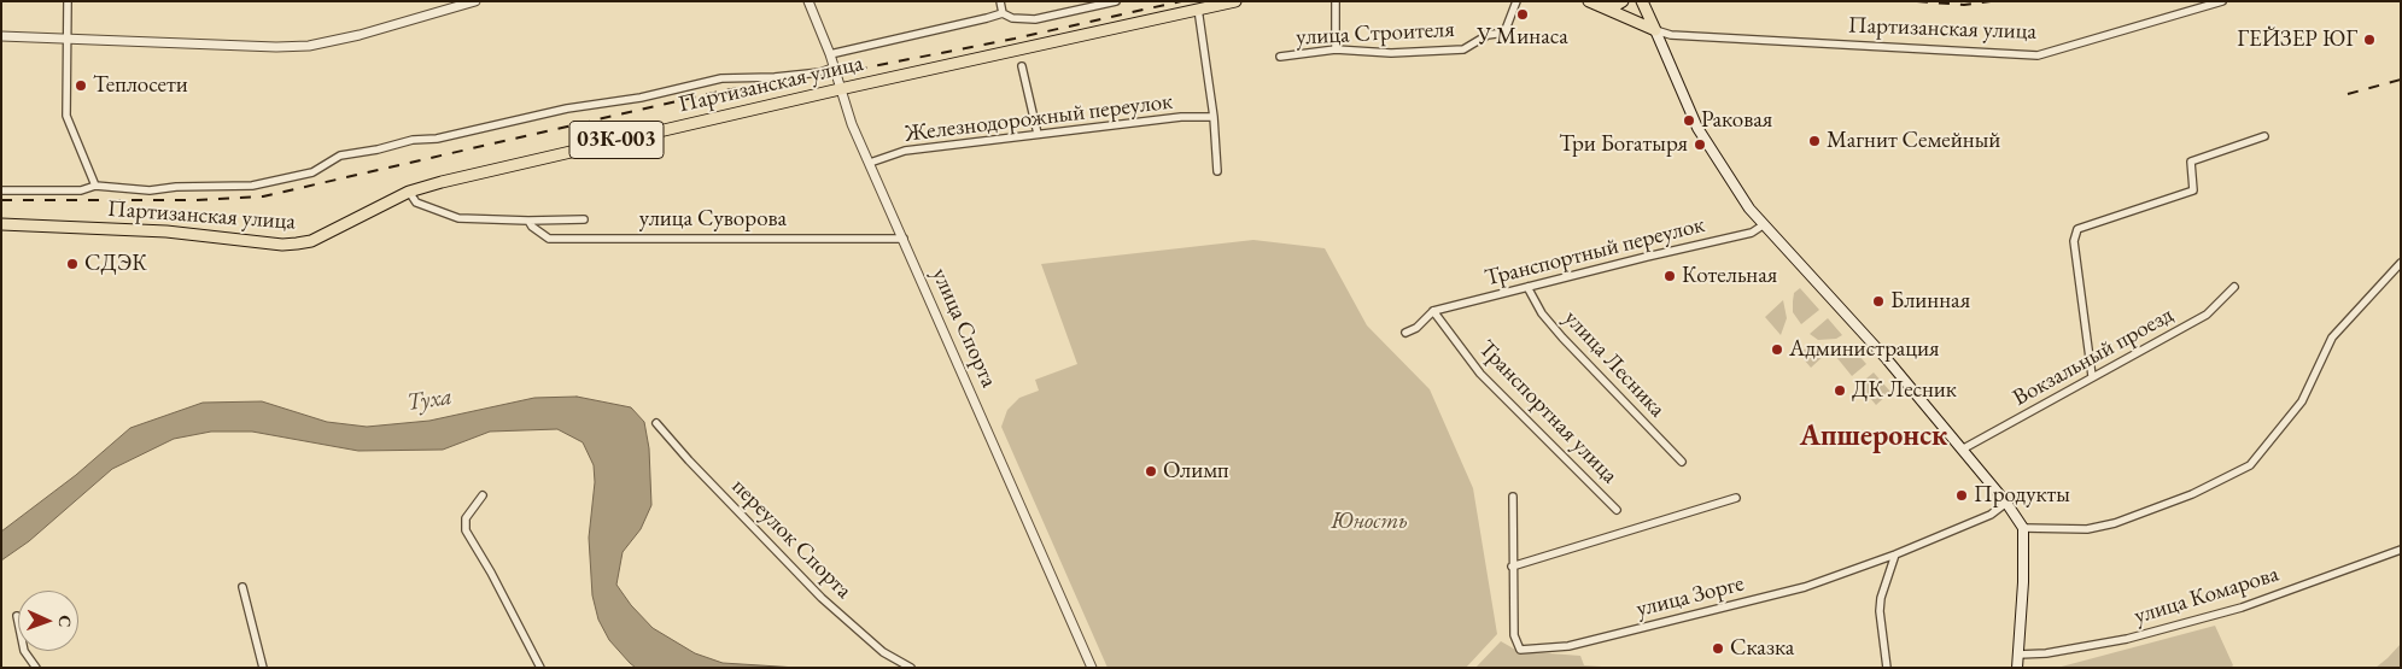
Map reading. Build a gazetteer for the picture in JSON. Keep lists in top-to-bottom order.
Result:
{
  "streets": {
    "main road": ["Партизанская улица", "03К-003"],
    "street": [
      "улица Строителя",
      "Железнодорожный переулок",
      "улица Суворова",
      "Транспортный переулок",
      "улица Спорта",
      "Вокзальный проезд",
      "улица Лесника",
      "Транспортная улица",
      "переулок Спорта",
      "улица Комарова",
      "улица Зорге"
    ]
  },
  "crossings": [
    ["Партизанская улица", "улица Спорта"],
    ["Железнодорожный переулок", "улица Спорта"],
    ["улица Суворова", "улица Спорта"],
    ["Транспортный переулок", "улица Лесника"],
    ["Транспортный переулок", "Транспортная улица"]
  ],
  "districts": ["Апшеронск"],
  "water": ["Туха"],
  "parks": ["Юность"],
  "places": [
    "У Минаса",
    "ГЕЙЗЕР ЮГ",
    "Теплосети",
    "Раковая",
    "Магнит Семейный",
    "Три Богатыря",
    "СДЭК",
    "Котельная",
    "Блинная",
    "Администрация",
    "ДК Лесник",
    "Олимп",
    "Продукты",
    "Сказка"
  ],
  "north": "right"
}
